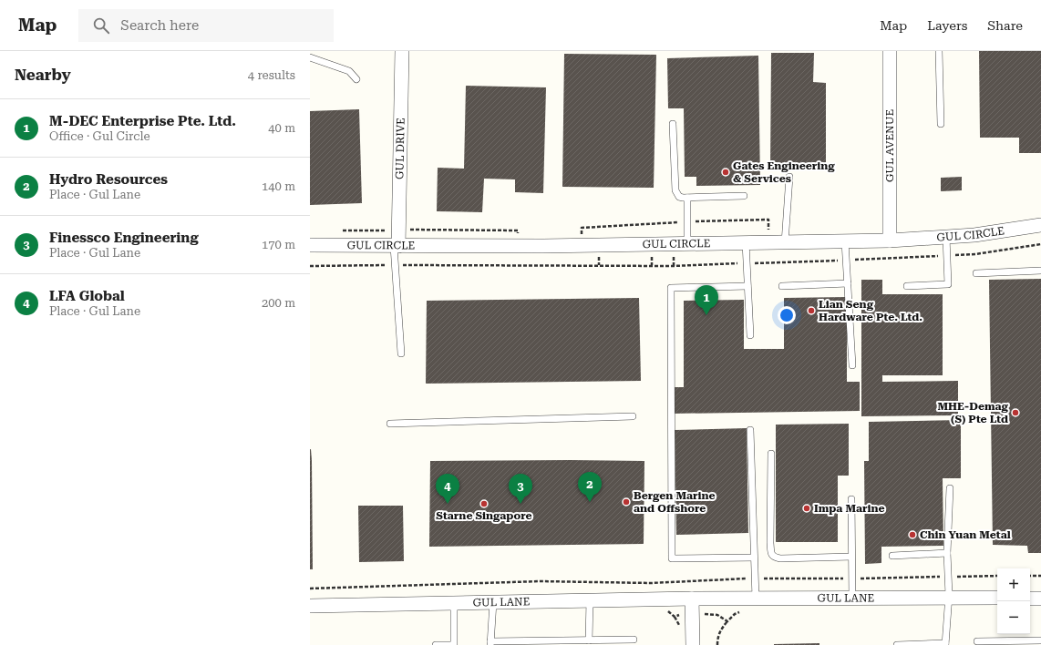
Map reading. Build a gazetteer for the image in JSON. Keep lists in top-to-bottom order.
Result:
{
  "streets": {
    "street": [
      "GUL AVENUE",
      "GUL DRIVE",
      "GUL CIRCLE",
      "GUL LANE"
    ]
  },
  "crossings": [
    ["GUL AVENUE", "GUL CIRCLE"],
    ["GUL DRIVE", "GUL CIRCLE"]
  ],
  "places": [
    "Gates Engineering & Services",
    "Lian Seng Hardware Pte. Ltd.",
    "MHE-Demag (S) Pte Ltd",
    "Bergen Marine and Offshore",
    "Starne Singapore",
    "Impa Marine",
    "Chin Yuan Metal"
  ],
  "page": {
    "header": "Map",
    "search": "Search here",
    "nav": ["Map", "Layers", "Share"],
    "heading": ["Nearby", "4 results"],
    "list": [
      {
        "mark": "1",
        "name": "M-DEC Enterprise Pte. Ltd.",
        "note": "Office · Gul Circle",
        "value": "40 m"
      },
      {
        "mark": "2",
        "name": "Hydro Resources",
        "note": "Place · Gul Lane",
        "value": "140 m"
      },
      {
        "mark": "3",
        "name": "Finessco Engineering",
        "note": "Place · Gul Lane",
        "value": "170 m"
      },
      {
        "mark": "4",
        "name": "LFA Global",
        "note": "Place · Gul Lane",
        "value": "200 m"
      }
    ],
    "pins": [
      "1",
      "2",
      "3",
      "4"
    ],
    "map_buttons": ["+", "−"]
  }
}
